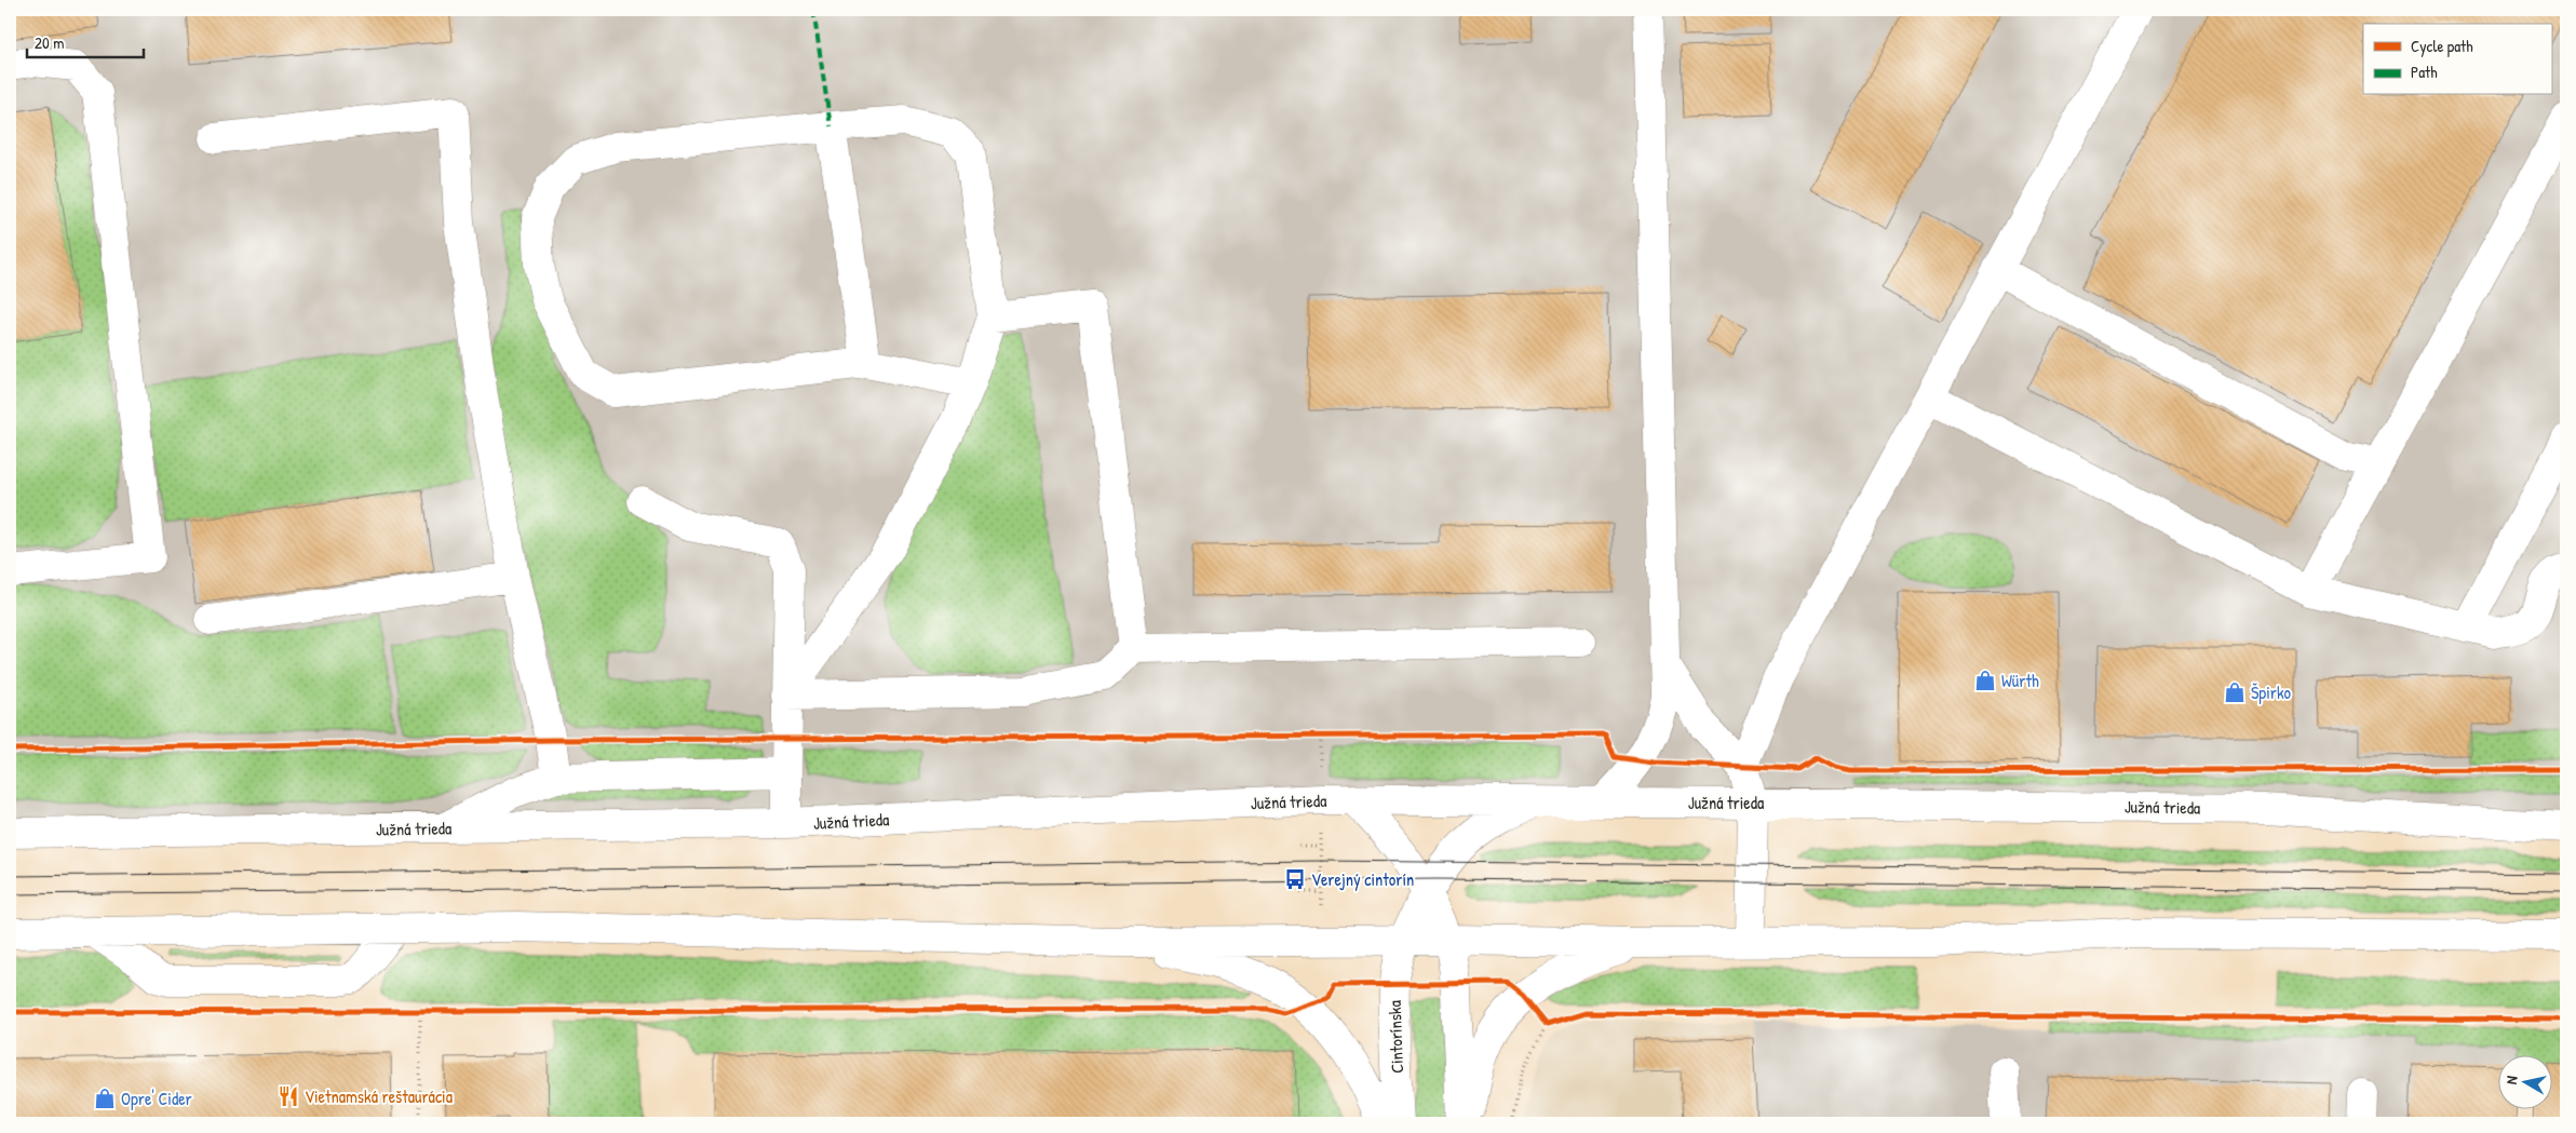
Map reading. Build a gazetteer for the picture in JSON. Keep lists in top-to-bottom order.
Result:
{
  "streets": {
    "street": ["Južná trieda", "Cintorínska"]
  },
  "crossings": [
    ["Južná trieda", "Cintorínska"]
  ],
  "places": {
    "shop": ["Würth", "Špirko", "Opre' Cider"],
    "bus stop": ["Verejný cintorín"],
    "restaurant": ["Vietnamská reštaurácia"]
  },
  "legend": ["Cycle path", "Path"],
  "scale_bar": "20 m",
  "north": "left"
}
